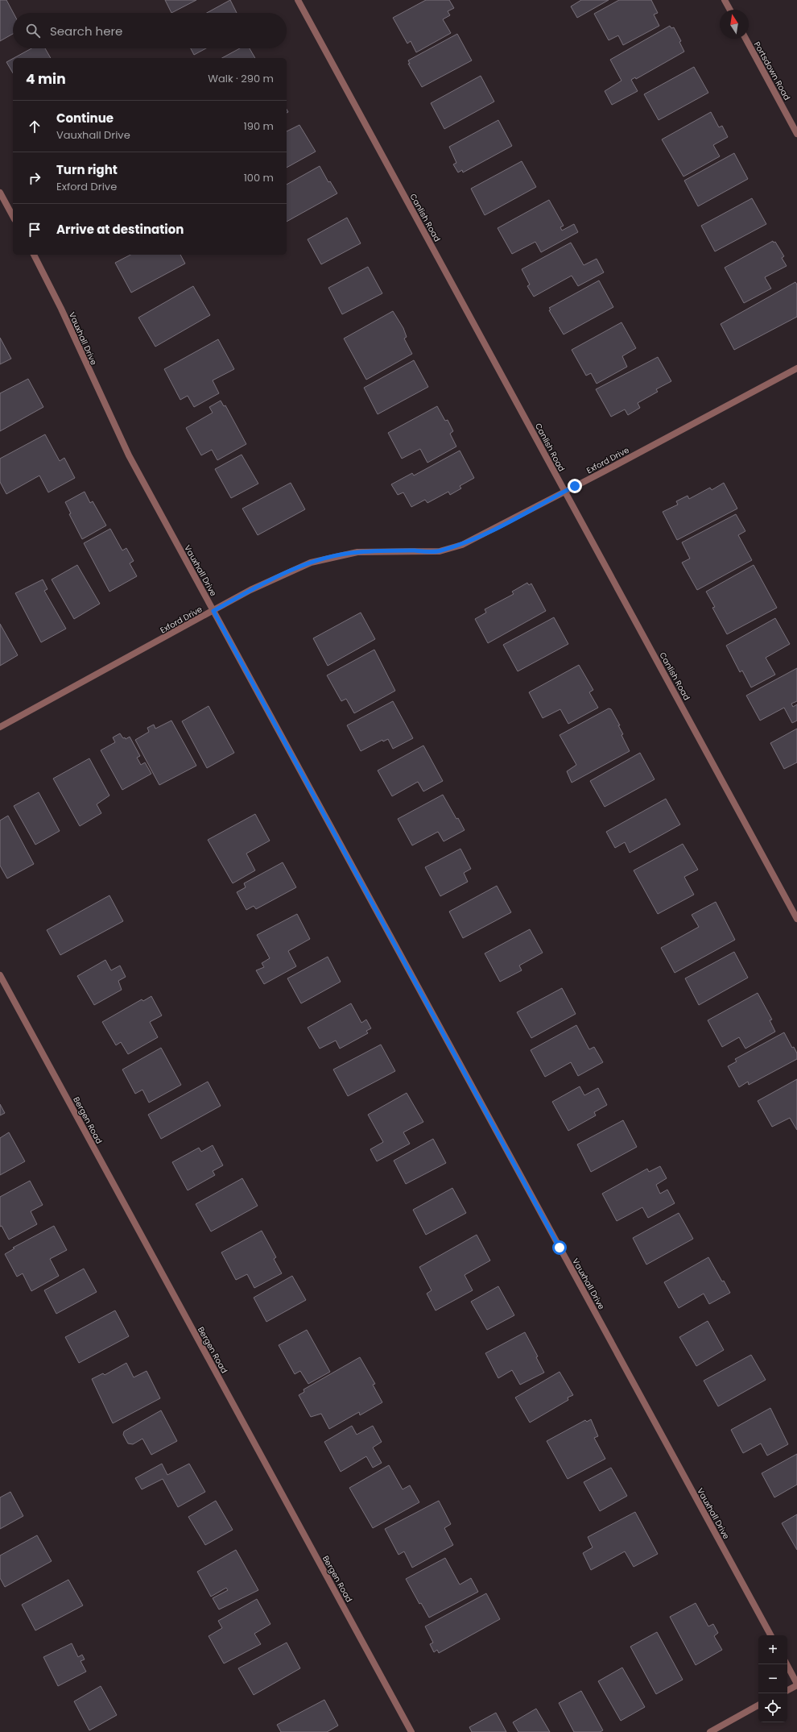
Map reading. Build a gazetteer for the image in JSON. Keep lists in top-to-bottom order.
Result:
{
  "streets": {
    "street": [
      "Portsdown Road",
      "Canlish Road",
      "Vauxhall Drive",
      "Exford Drive",
      "Bergen Road"
    ]
  },
  "crossings": [
    ["Canlish Road", "Exford Drive"],
    ["Vauxhall Drive", "Exford Drive"]
  ],
  "north": "top",
  "page": {
    "search": "Search here",
    "heading": ["4 min", "Walk · 290 m"],
    "list": [
      ["Continue", "Vauxhall Drive", "190 m"],
      ["Turn right", "Exford Drive", "100 m"],
      "Arrive at destination"
    ],
    "map_buttons": ["+", "−"]
  }
}
